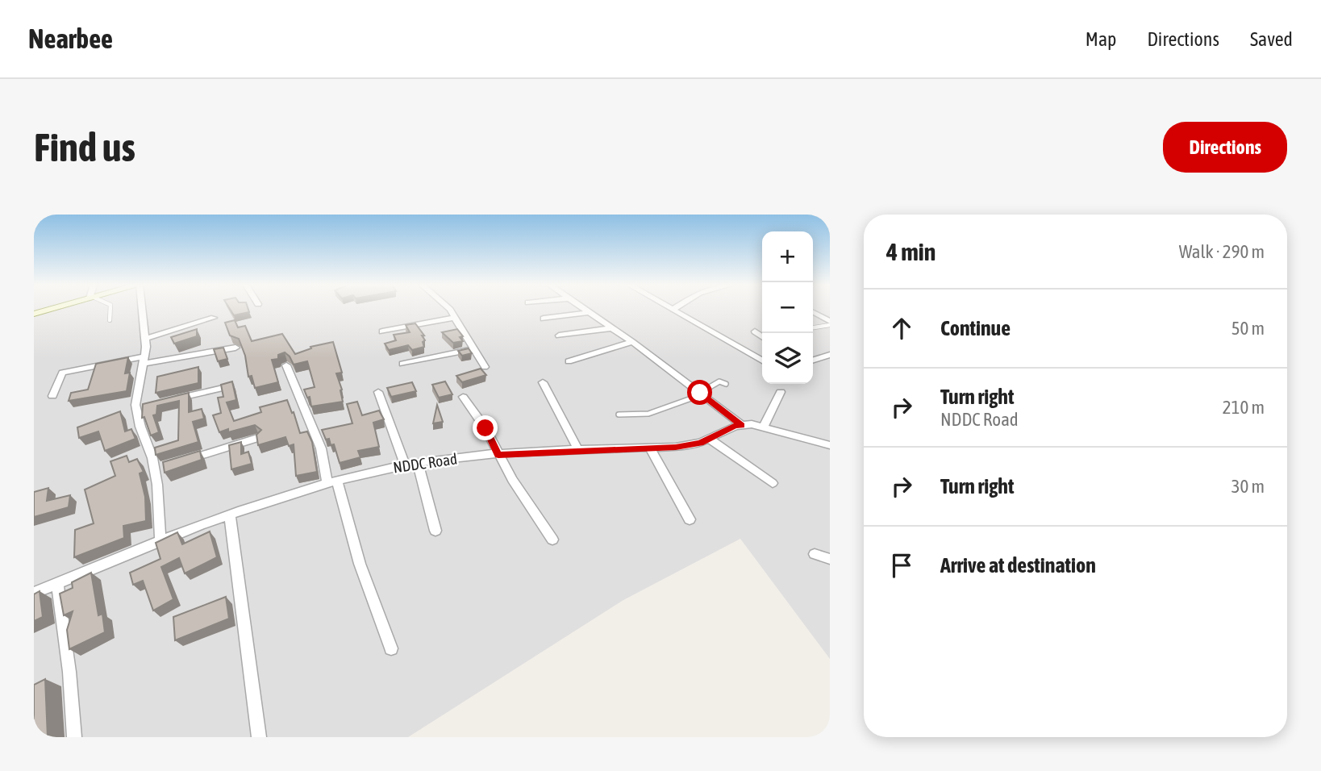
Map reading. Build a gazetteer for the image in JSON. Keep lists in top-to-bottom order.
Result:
{
  "streets": {
    "street": ["NDDC Road"]
  },
  "page": {
    "header": "Nearbee",
    "nav": ["Map", "Directions", "Saved"],
    "buttons": "Directions",
    "title": "Find us",
    "heading": ["4 min", "Walk · 290 m"],
    "map_buttons": ["+", "−"],
    "list": [
      ["Continue", "50 m"],
      ["Turn right", "NDDC Road", "210 m"],
      ["Turn right", "30 m"],
      "Arrive at destination"
    ]
  }
}
